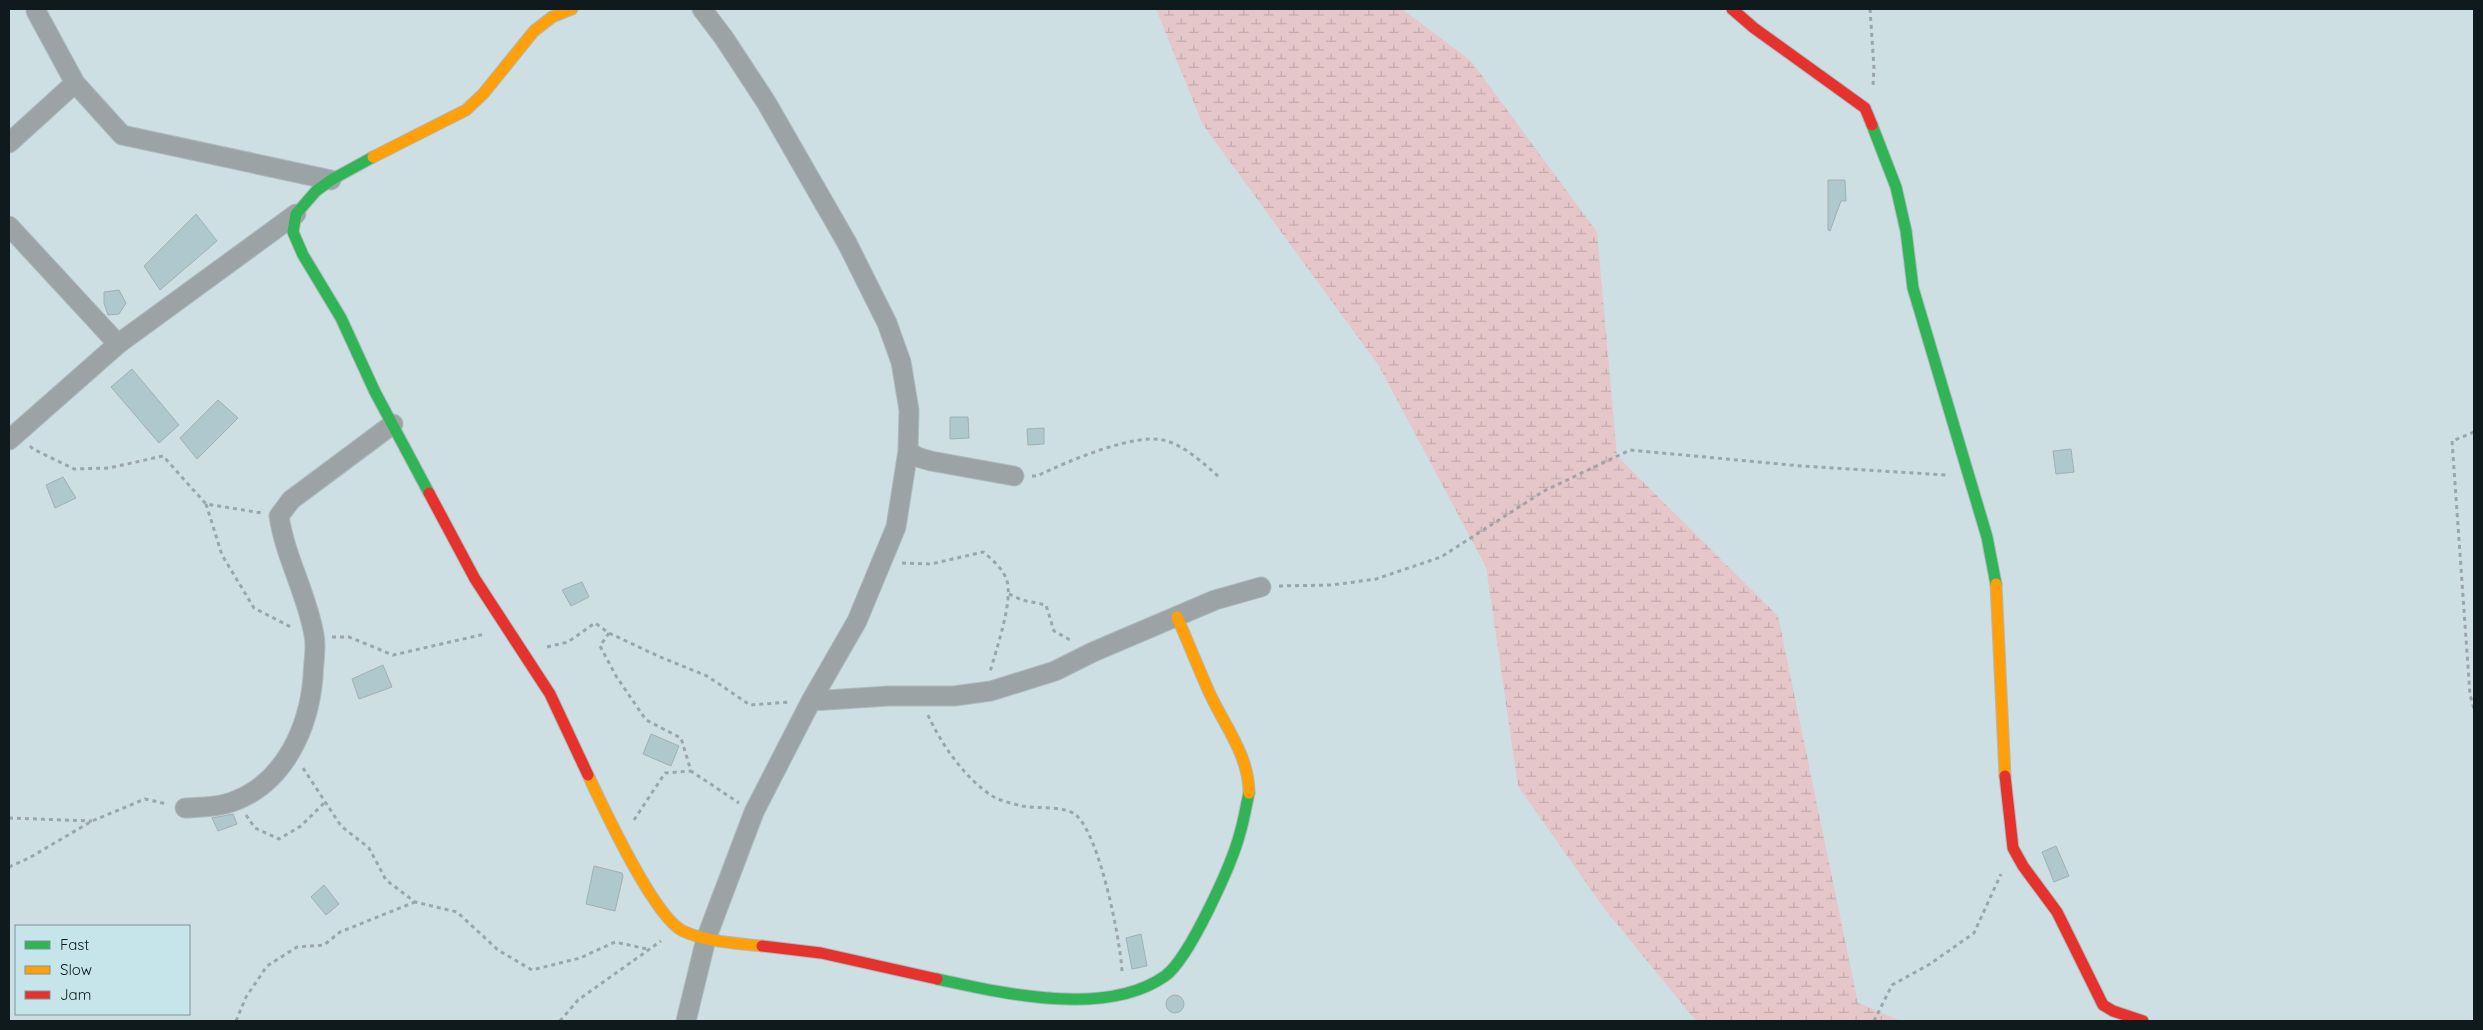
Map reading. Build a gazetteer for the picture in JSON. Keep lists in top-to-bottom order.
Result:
{
  "legend": ["Fast", "Slow", "Jam"]
}
